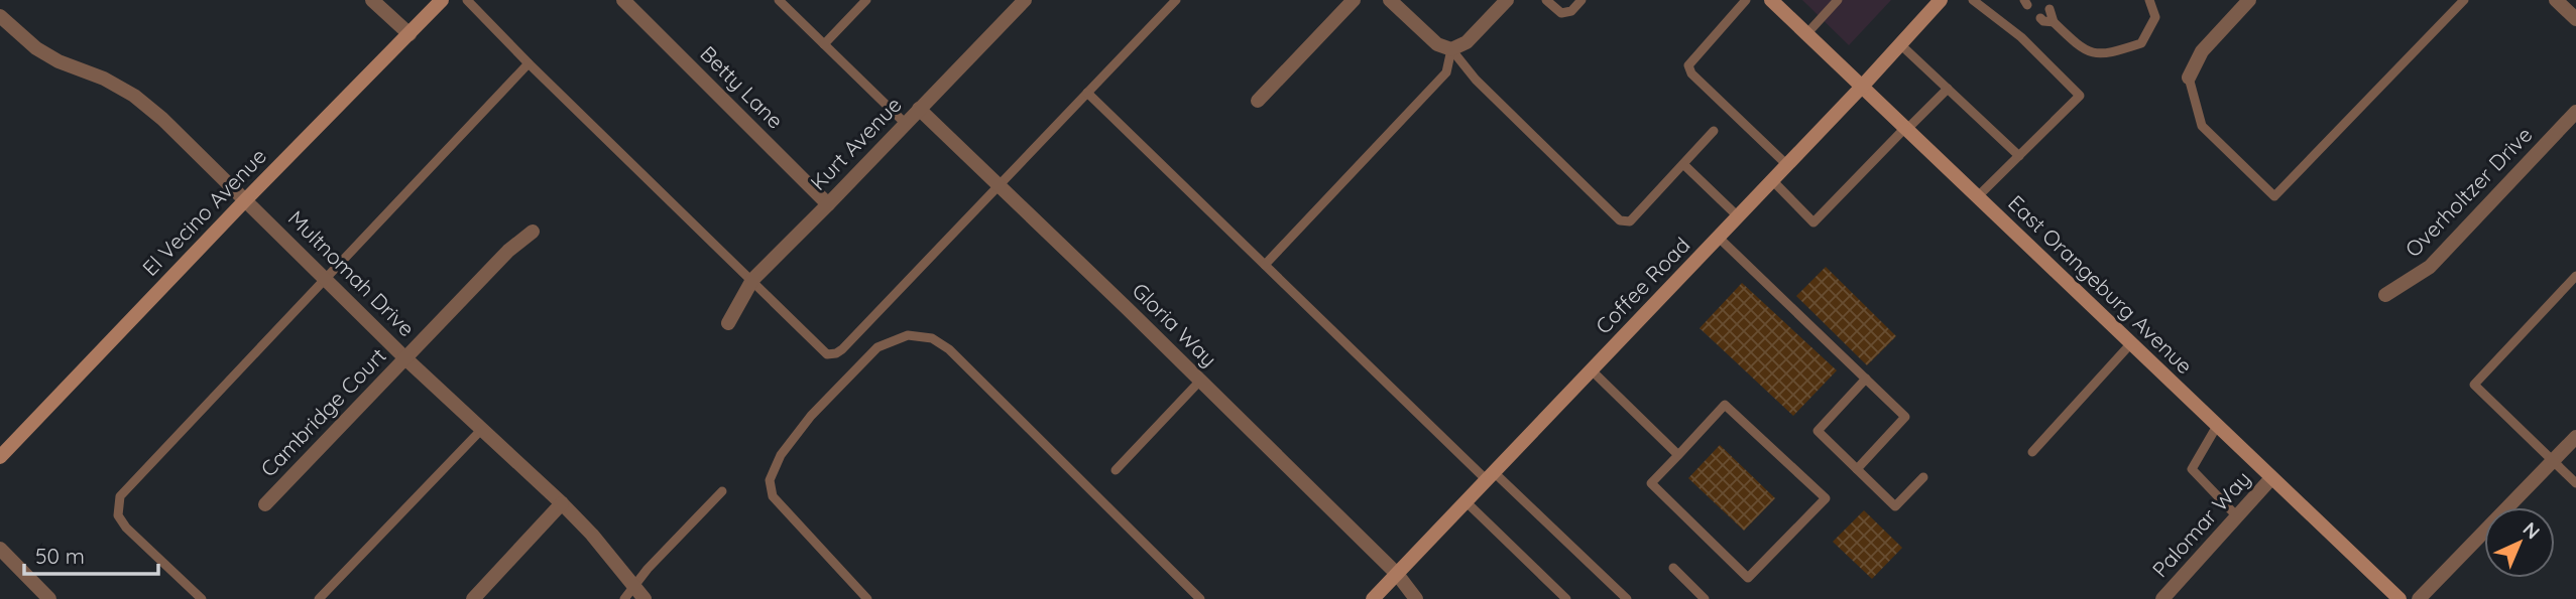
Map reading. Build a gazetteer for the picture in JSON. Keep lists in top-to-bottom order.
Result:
{
  "streets": {
    "street": [
      "Betty Lane",
      "Kurt Avenue",
      "Overholtzer Drive",
      "El Vecino Avenue",
      "Multnomah Drive",
      "East Orangeburg Avenue",
      "Coffee Road",
      "Gloria Way",
      "Cambridge Court",
      "Palomar Way"
    ]
  },
  "crossings": [
    ["Betty Lane", "Kurt Avenue"],
    ["Kurt Avenue", "Gloria Way"],
    ["El Vecino Avenue", "Multnomah Drive"],
    ["Multnomah Drive", "Cambridge Court"],
    ["East Orangeburg Avenue", "Coffee Road"],
    ["East Orangeburg Avenue", "Palomar Way"],
    ["Coffee Road", "Gloria Way"]
  ],
  "scale_bar": "50 m",
  "north": "top right"
}
